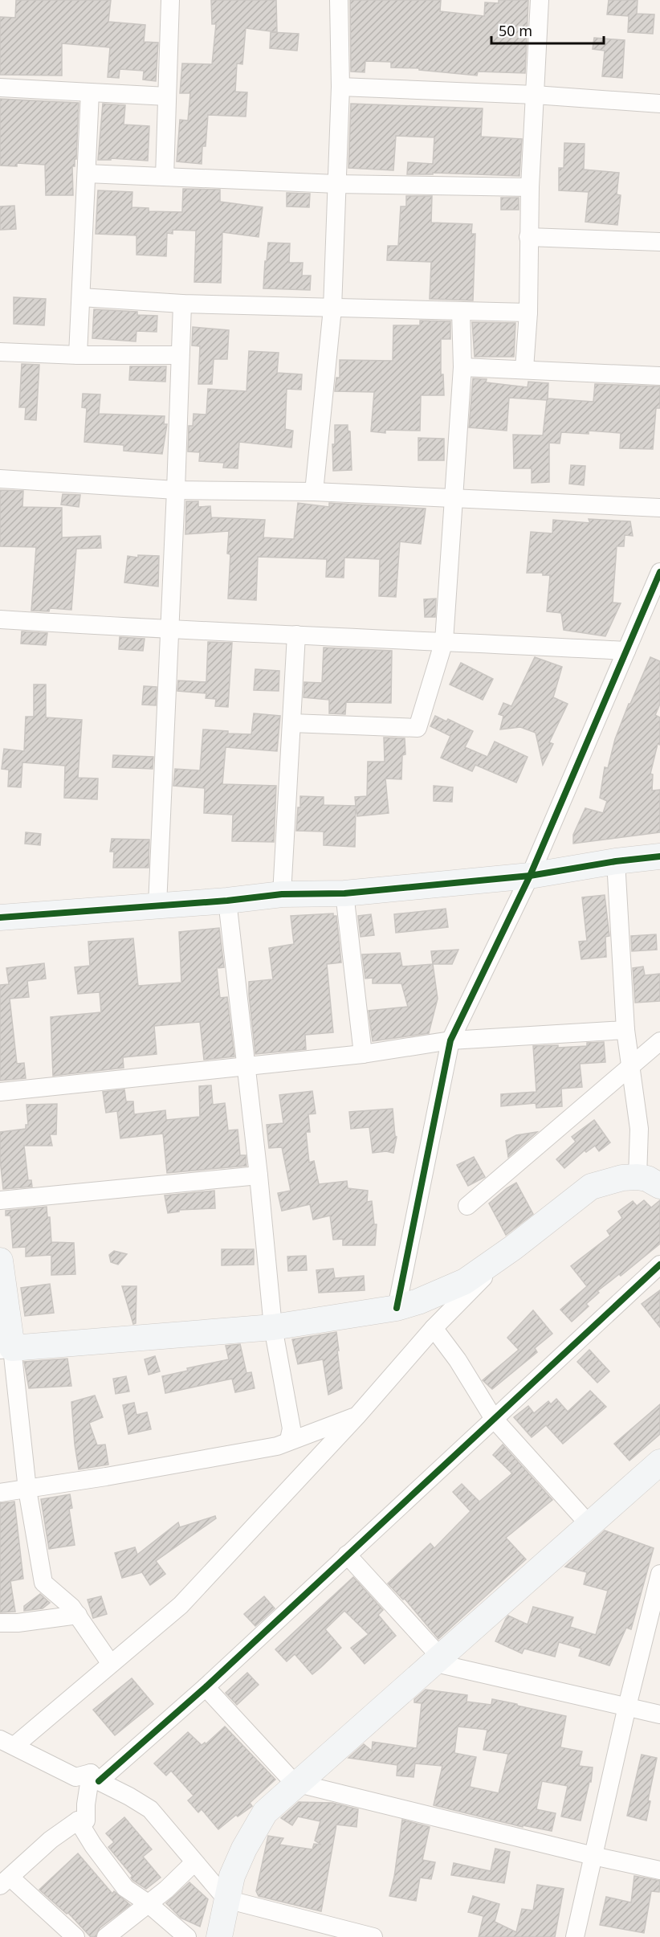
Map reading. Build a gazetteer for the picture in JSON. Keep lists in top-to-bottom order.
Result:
{
  "scale_bar": "50 m"
}
